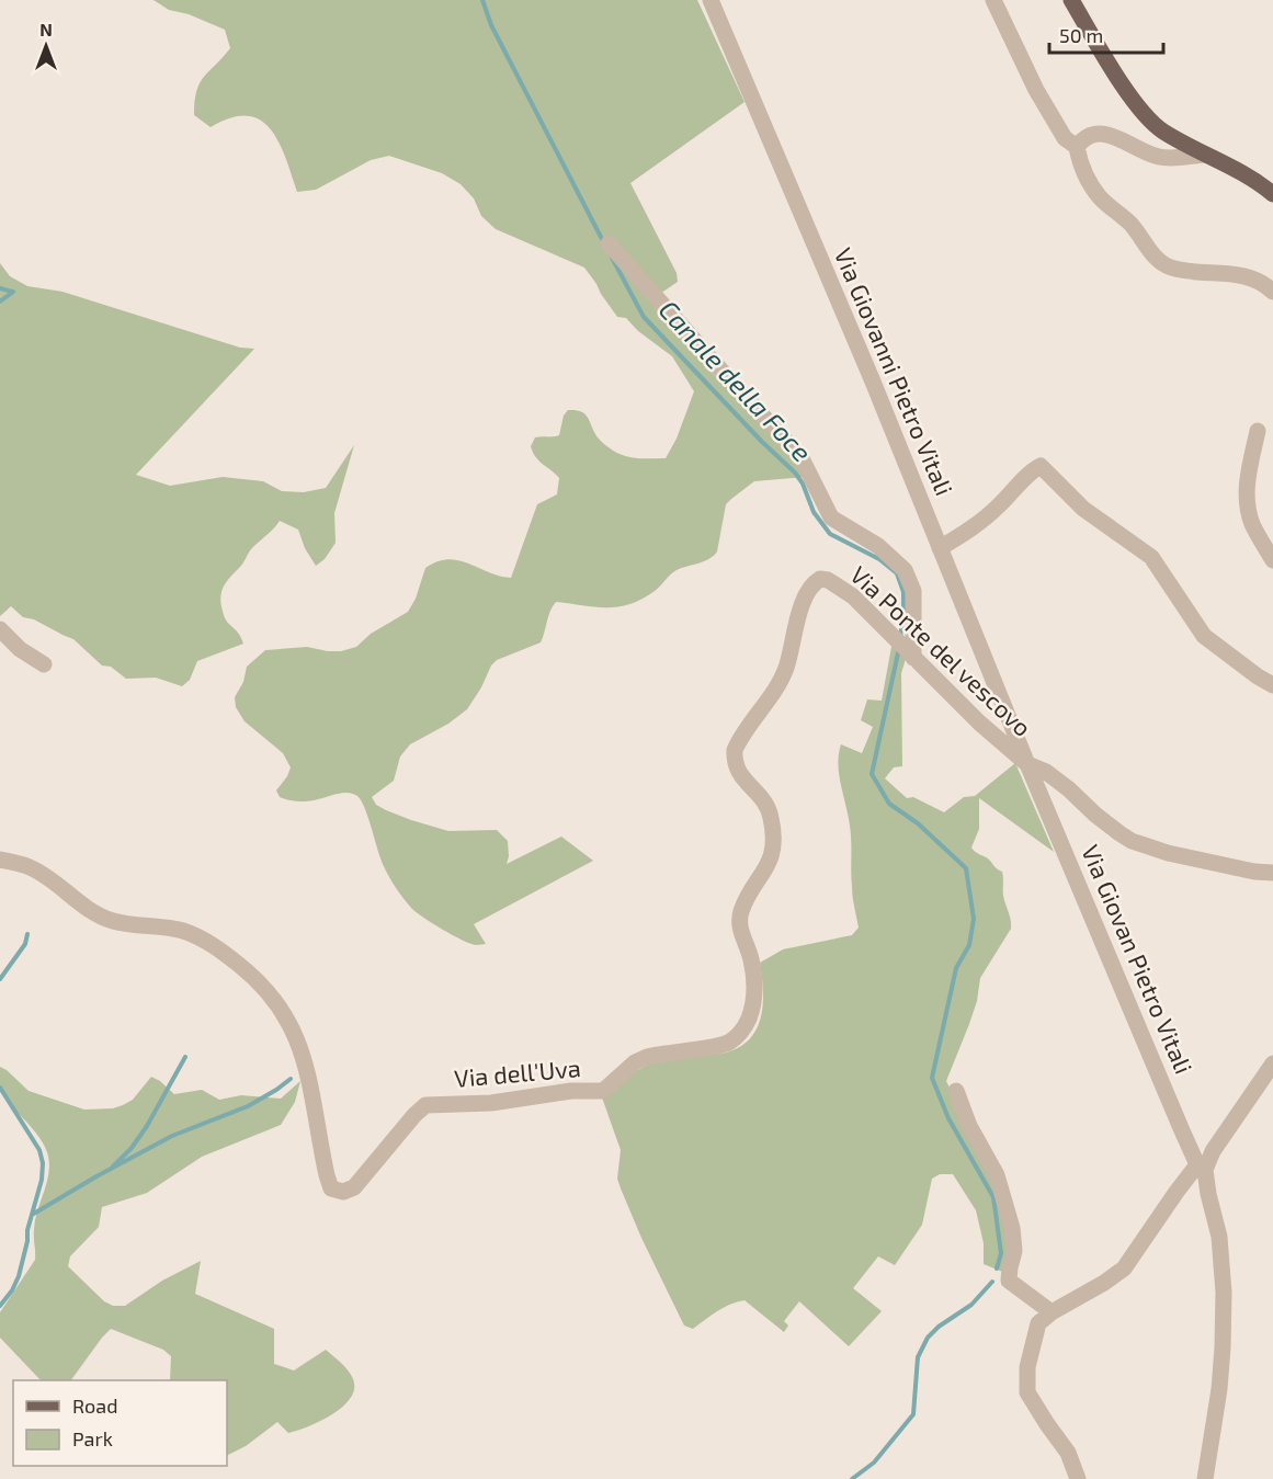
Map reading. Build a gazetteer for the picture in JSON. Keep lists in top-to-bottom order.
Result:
{
  "streets": {
    "street": [
      "Via Giovanni Pietro Vitali",
      "Via Ponte del vescovo",
      "Via Giovan Pietro Vitali",
      "Via dell'Uva"
    ]
  },
  "crossings": [
    ["Via Giovanni Pietro Vitali", "Via Ponte del vescovo"],
    ["Via Giovanni Pietro Vitali", "Via Giovan Pietro Vitali"],
    ["Via Ponte del vescovo", "Via Giovan Pietro Vitali"],
    ["Via Ponte del vescovo", "Via dell'Uva"]
  ],
  "water": ["Canale della Foce"],
  "legend": ["Road", "Park"],
  "scale_bar": "50 m",
  "north": "top"
}
